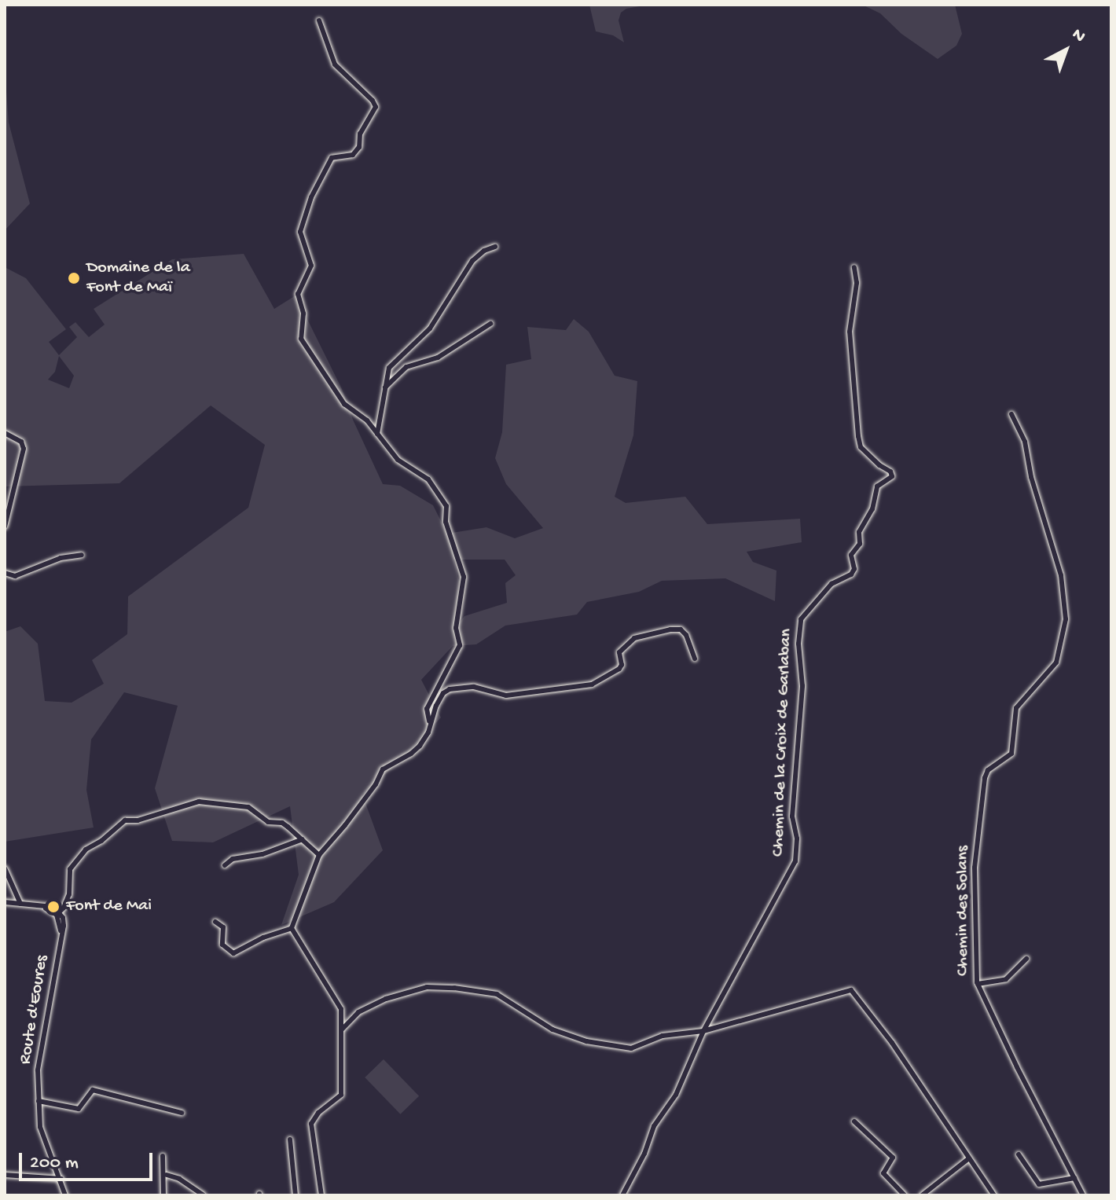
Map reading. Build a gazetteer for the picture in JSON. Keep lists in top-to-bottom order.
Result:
{
  "streets": {
    "street": ["Chemin de la Croix de Garlaban", "Chemin des Solans", "Route d'Eoures"]
  },
  "places": ["Domaine de la Font de Maï", "Font de Mai"],
  "scale_bar": "200 m",
  "north": "top right"
}
